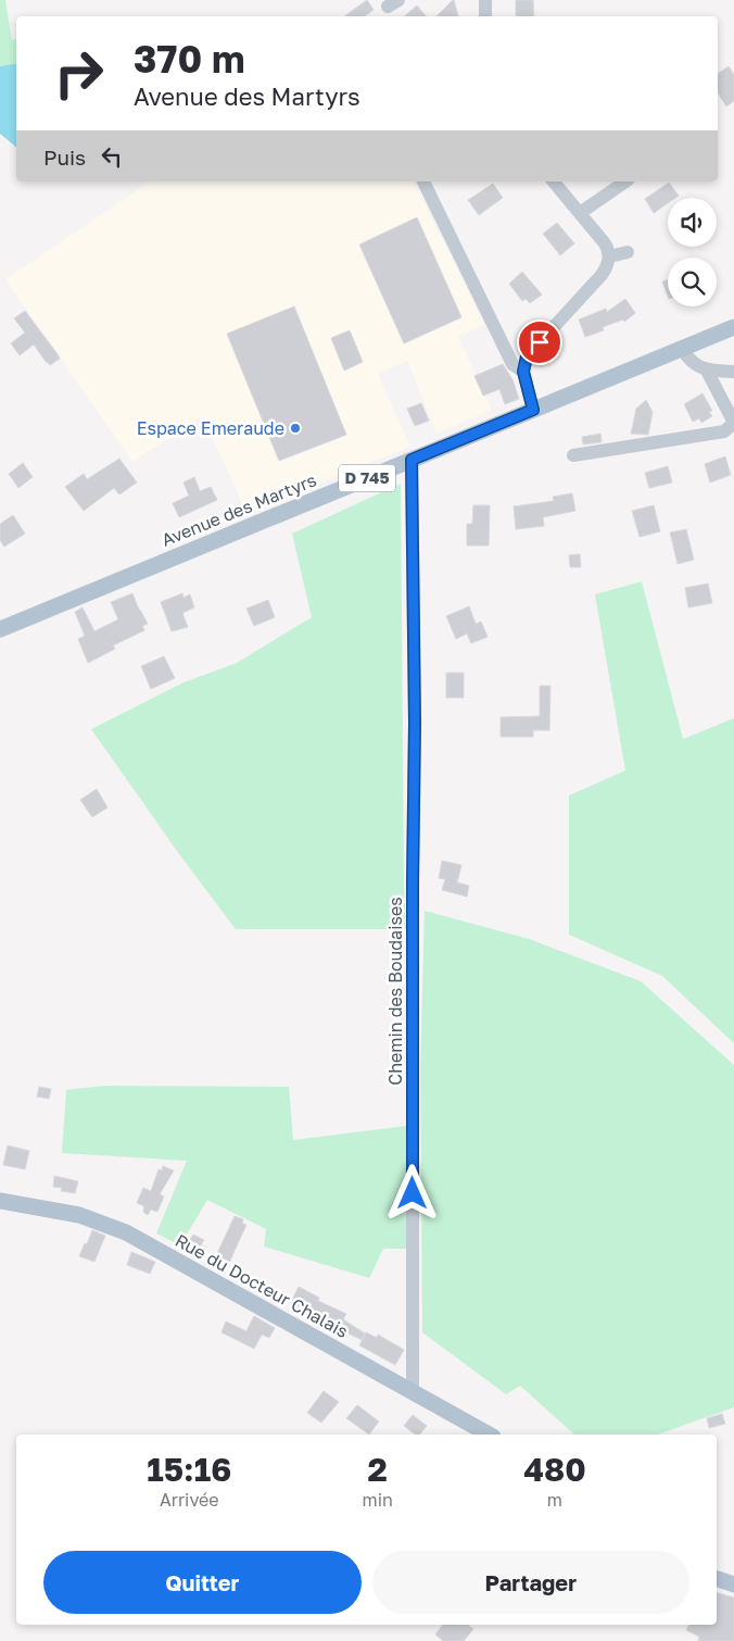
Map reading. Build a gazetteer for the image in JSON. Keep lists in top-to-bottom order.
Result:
{
  "streets": {
    "main road": ["D 745", "Avenue des Martyrs", "Rue du Docteur Chalais"],
    "street": ["Chemin des Boudaises"]
  },
  "crossings": [
    ["Avenue des Martyrs", "Chemin des Boudaises"],
    ["Chemin des Boudaises", "Rue du Docteur Chalais"]
  ],
  "places": ["Espace Emeraude"],
  "page": {
    "turn": ["370 m", "Avenue des Martyrs"],
    "then": "Puis",
    "eta": [
      "15:16",
      "Arrivée",
      "2",
      "min",
      "480",
      "m"
    ],
    "buttons": ["Quitter", "Partager"]
  }
}
